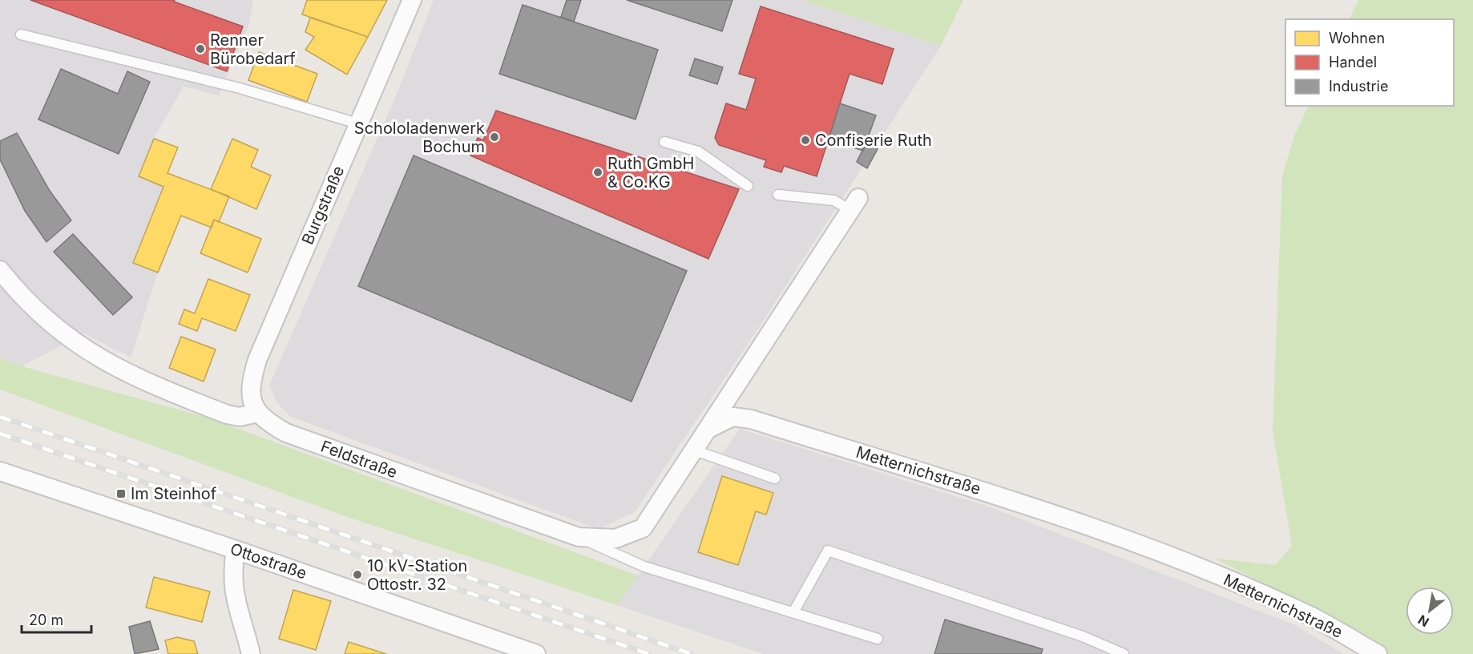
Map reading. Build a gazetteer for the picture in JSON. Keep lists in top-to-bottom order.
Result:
{
  "streets": {
    "street": [
      "Burgstraße",
      "Feldstraße",
      "Metternichstraße",
      "Ottostraße"
    ]
  },
  "crossings": [
    ["Burgstraße", "Feldstraße"],
    ["Feldstraße", "Metternichstraße"]
  ],
  "places": {
    "other": [
      "Renner Bürobedarf",
      "Schololadenwerk Bochum",
      "Confiserie Ruth",
      "Ruth GmbH & Co.KG",
      "10 kV-Station Ottostr. 32"
    ],
    "transit": ["Im Steinhof"]
  },
  "legend": ["Wohnen", "Handel", "Industrie"],
  "scale_bar": "20 m",
  "north": "bottom left"
}
